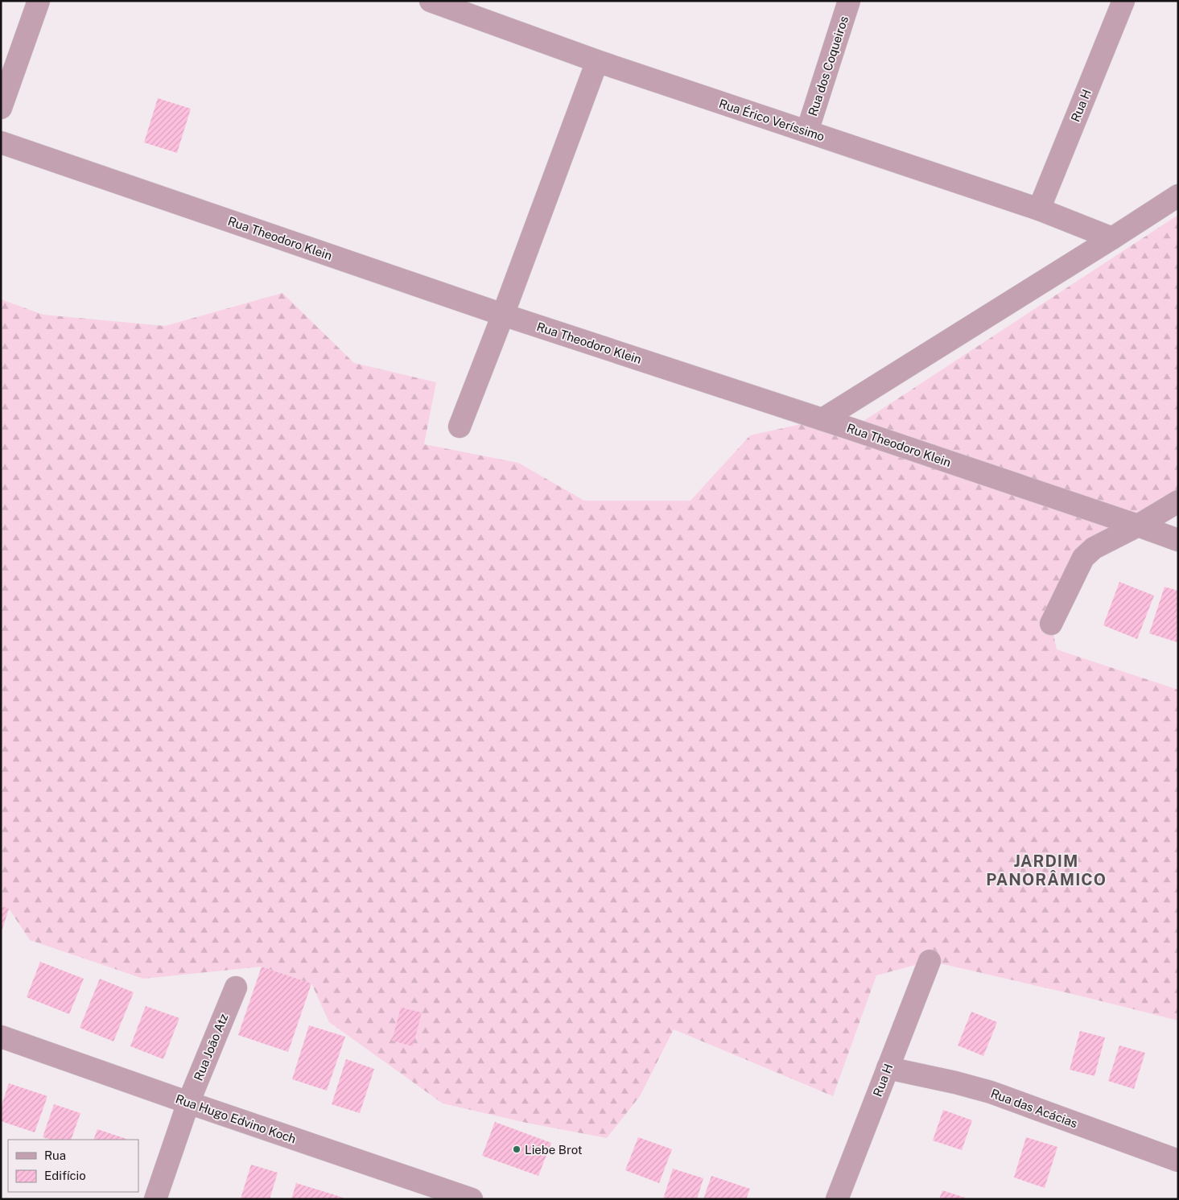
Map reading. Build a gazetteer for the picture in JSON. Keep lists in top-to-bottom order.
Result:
{
  "streets": {
    "street": [
      "Rua dos Coqueiros",
      "Rua H",
      "Rua Érico Veríssimo",
      "Rua Theodoro Klein",
      "Rua João Atz",
      "Rua das Acácias",
      "Rua Hugo Edvino Koch"
    ]
  },
  "crossings": [
    ["Rua dos Coqueiros", "Rua Érico Veríssimo"],
    ["Rua H", "Rua Érico Veríssimo"],
    ["Rua H", "Rua das Acácias"],
    ["Rua João Atz", "Rua Hugo Edvino Koch"]
  ],
  "districts": ["JARDIM PANORÂMICO"],
  "places": ["Liebe Brot"],
  "legend": ["Rua", "Edifício"]
}
